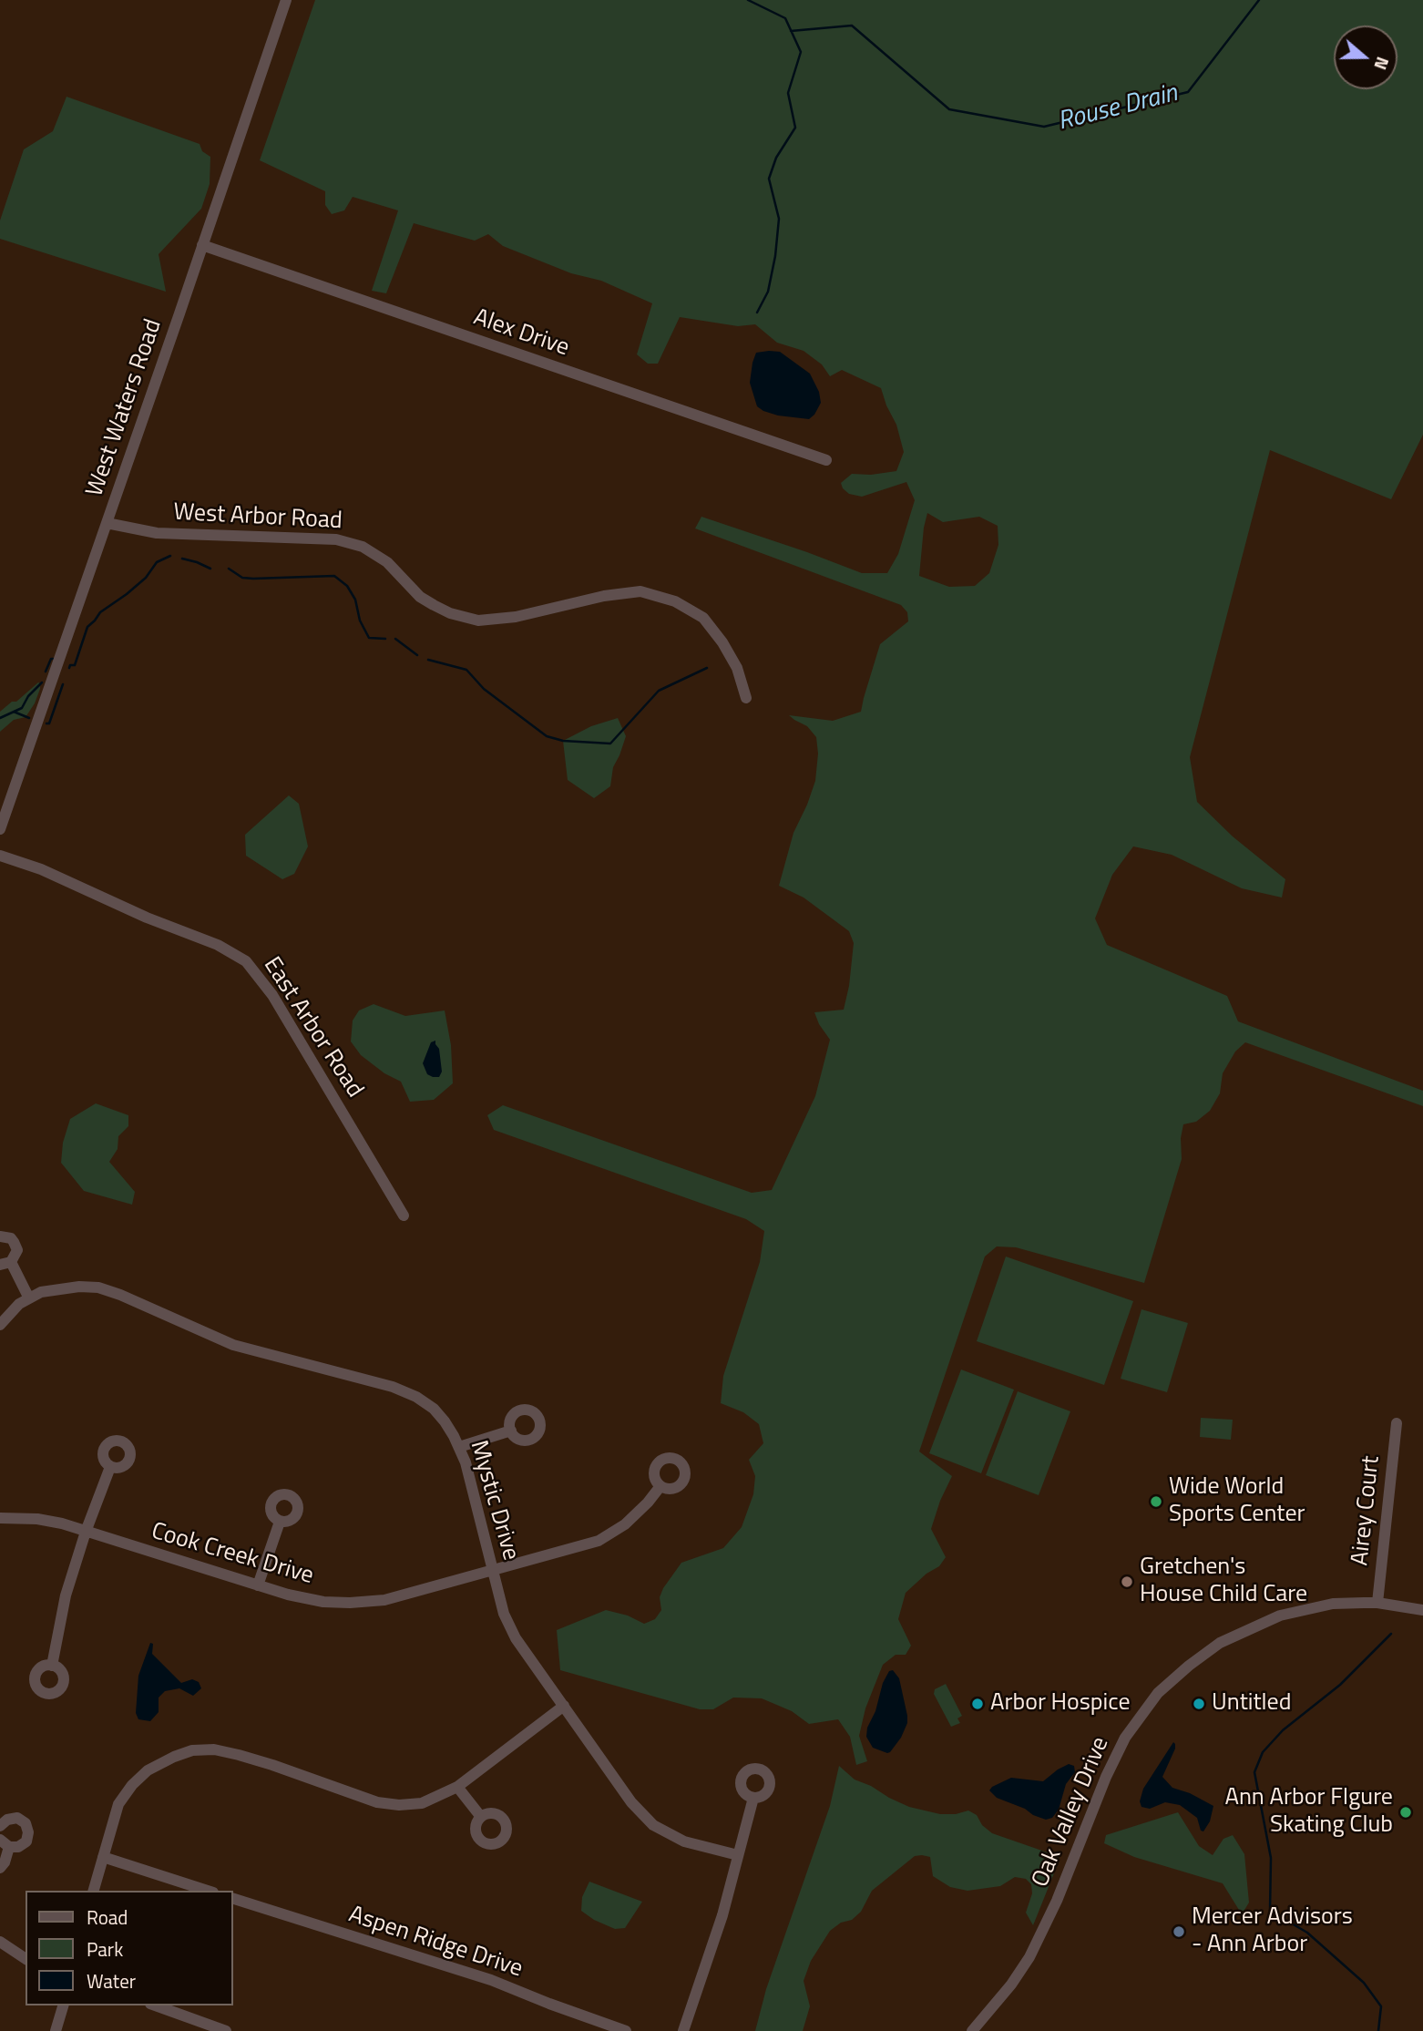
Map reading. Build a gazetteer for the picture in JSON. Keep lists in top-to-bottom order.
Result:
{
  "streets": {
    "street": [
      "Alex Drive",
      "West Waters Road",
      "West Arbor Road",
      "East Arbor Road",
      "Mystic Drive",
      "Airey Court",
      "Cook Creek Drive",
      "Oak Valley Drive",
      "Aspen Ridge Drive"
    ]
  },
  "crossings": [
    ["Alex Drive", "West Waters Road"],
    ["West Waters Road", "West Arbor Road"],
    ["Mystic Drive", "Cook Creek Drive"],
    ["Airey Court", "Oak Valley Drive"]
  ],
  "water": ["Rouse Drain"],
  "places": [
    "Wide World Sports Center",
    "Gretchen's House Child Care",
    "Arbor Hospice",
    "Untitled",
    "Ann Arbor FIgure Skating Club",
    "Mercer Advisors - Ann Arbor"
  ],
  "legend": ["Road", "Park", "Water"],
  "north": "right"
}
